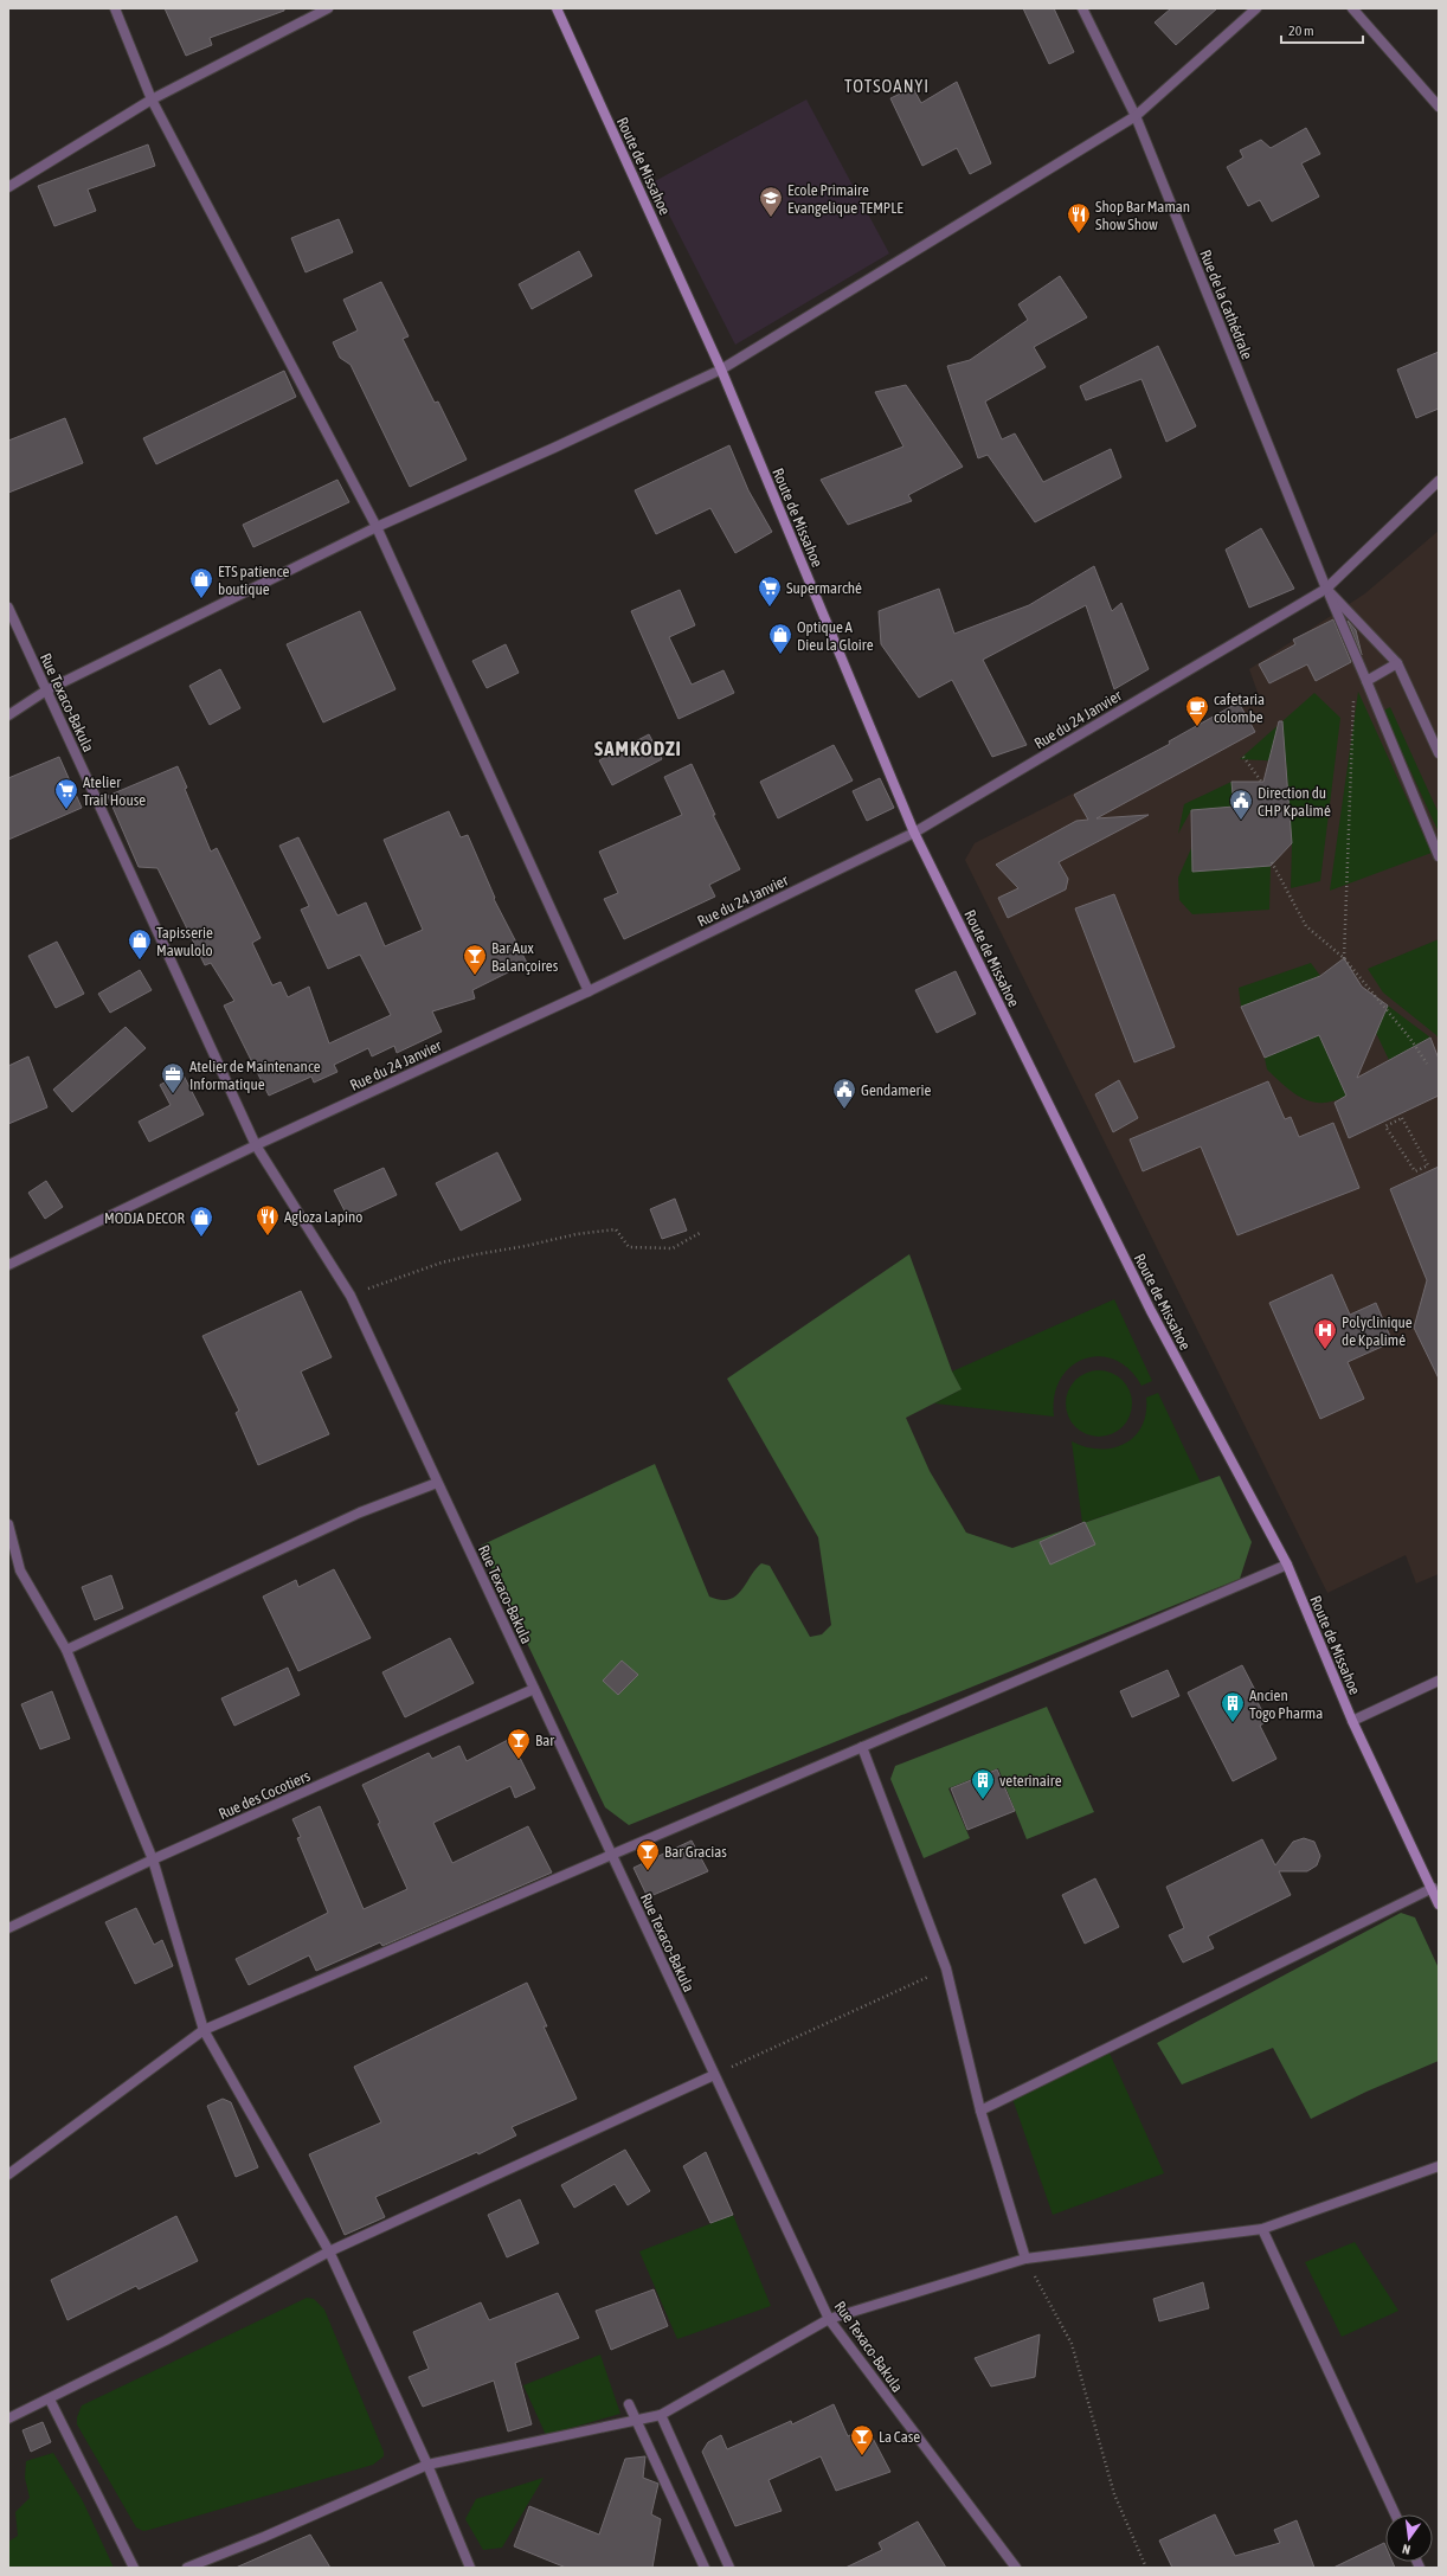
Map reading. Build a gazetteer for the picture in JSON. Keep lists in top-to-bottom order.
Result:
{
  "streets": {
    "main road": ["Route de Missahoe"],
    "street": [
      "Rue de la Cathédrale",
      "Rue Texaco-Bakula",
      "Rue du 24 Janvier",
      "Rue des Cocotiers"
    ]
  },
  "crossings": [
    ["Route de Missahoe", "Rue du 24 Janvier"],
    ["Rue de la Cathédrale", "Rue du 24 Janvier"],
    ["Rue Texaco-Bakula", "Rue du 24 Janvier"],
    ["Rue Texaco-Bakula", "Rue des Cocotiers"]
  ],
  "districts": ["TOTSOANYI", "SAMKODZI"],
  "places": {
    "school or university": ["Ecole Primaire Evangelique TEMPLE"],
    "restaurant": ["Shop Bar Maman Show Show", "Agloza Lapino"],
    "shop": [
      "ETS patience boutique",
      "Optique A Dieu la Gloire",
      "Tapisserie Mawulolo",
      "MODJA DECOR"
    ],
    "supermarket": ["Supermarché", "Atelier Trail House"],
    "cafe": ["cafetaria colombe"],
    "public building": ["Direction du CHP Kpalimé", "Gendamerie"],
    "bar": [
      "Bar Aux Balançoires",
      "Bar",
      "Bar Gracias",
      "La Case"
    ],
    "office": ["Atelier de Maintenance Informatique"],
    "hospital": ["Polyclinique de Kpalimé"],
    "building": ["Ancien Togo Pharma", "veterinaire"]
  },
  "scale_bar": "20 m",
  "north": "bottom"
}
